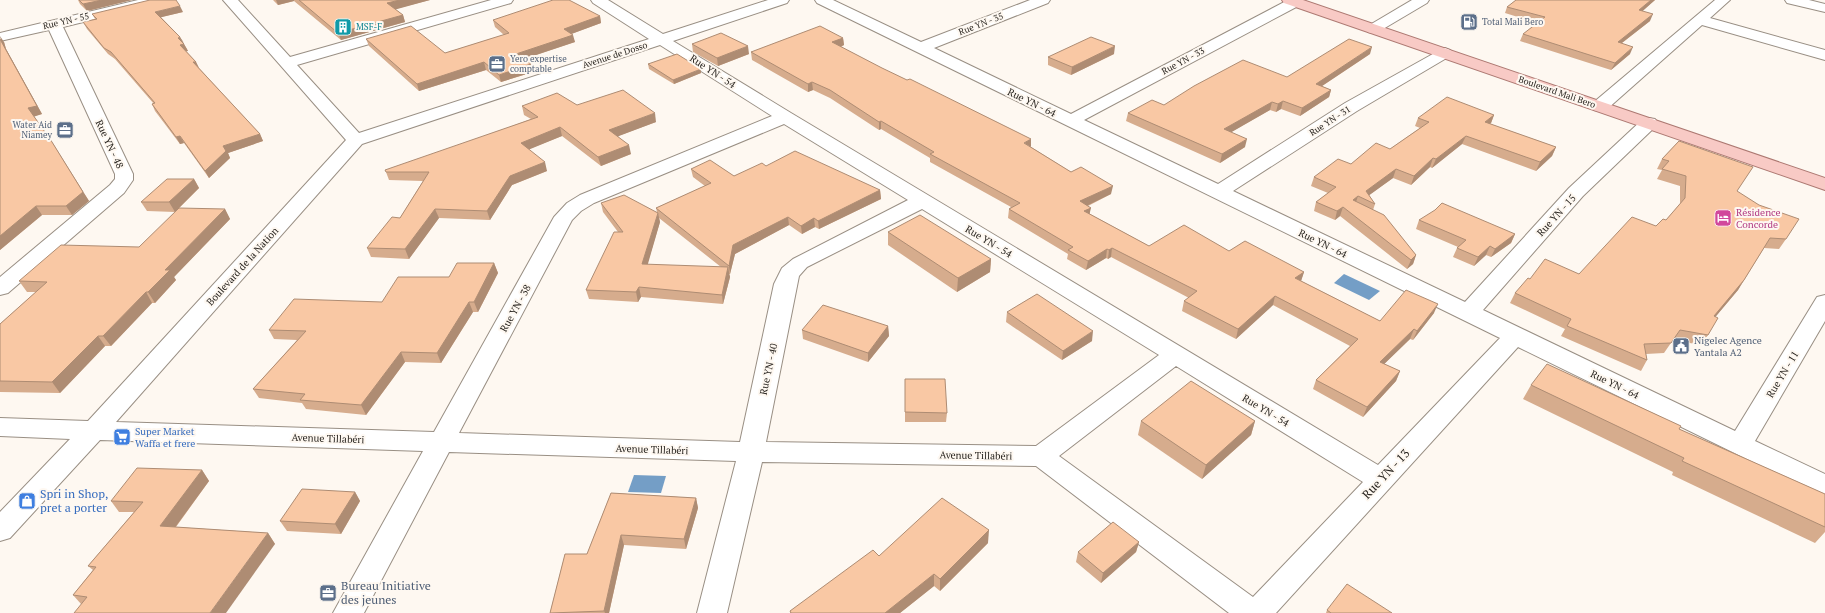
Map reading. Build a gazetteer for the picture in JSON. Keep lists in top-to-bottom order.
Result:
{
  "streets": {
    "main road": ["Boulevard Mali Bero"],
    "street": [
      "Rue YN - 55",
      "Rue YN - 35",
      "Avenue de Dosso",
      "Rue YN - 33",
      "Rue YN - 54",
      "Rue YN - 64",
      "Rue YN - 31",
      "Rue YN - 48",
      "Rue YN - 15",
      "Boulevard de la Nation",
      "Rue YN - 38",
      "Rue YN - 40",
      "Rue YN - 11",
      "Avenue Tillabéri",
      "Rue YN - 13"
    ]
  },
  "crossings": [
    ["Rue YN - 55", "Rue YN - 48"],
    ["Rue YN - 35", "Rue YN - 64"],
    ["Avenue de Dosso", "Rue YN - 54"],
    ["Avenue de Dosso", "Boulevard de la Nation"],
    ["Rue YN - 33", "Boulevard Mali Bero"],
    ["Rue YN - 33", "Rue YN - 64"],
    ["Rue YN - 54", "Rue YN - 38"],
    ["Rue YN - 54", "Rue YN - 40"],
    ["Rue YN - 54", "Rue YN - 13"],
    ["Boulevard Mali Bero", "Rue YN - 31"],
    ["Boulevard Mali Bero", "Rue YN - 15"],
    ["Rue YN - 64", "Rue YN - 31"],
    ["Rue YN - 64", "Rue YN - 15"],
    ["Rue YN - 64", "Rue YN - 11"],
    ["Rue YN - 64", "Rue YN - 13"],
    ["Boulevard de la Nation", "Avenue Tillabéri"],
    ["Rue YN - 38", "Avenue Tillabéri"],
    ["Rue YN - 40", "Avenue Tillabéri"]
  ],
  "places": {
    "fuel station": ["Total Mali Bero"],
    "building": ["MSF-F"],
    "office": ["Yero expertise comptable", "Water Aid Niamey", "Bureau Initiative des jeunes"],
    "hotel": ["Résidence Concorde"],
    "public building": ["Nigelec Agence Yantala A2"],
    "supermarket": ["Super Market Waffa et frere"],
    "shop": ["Spri in Shop, pret a porter"]
  }
}
